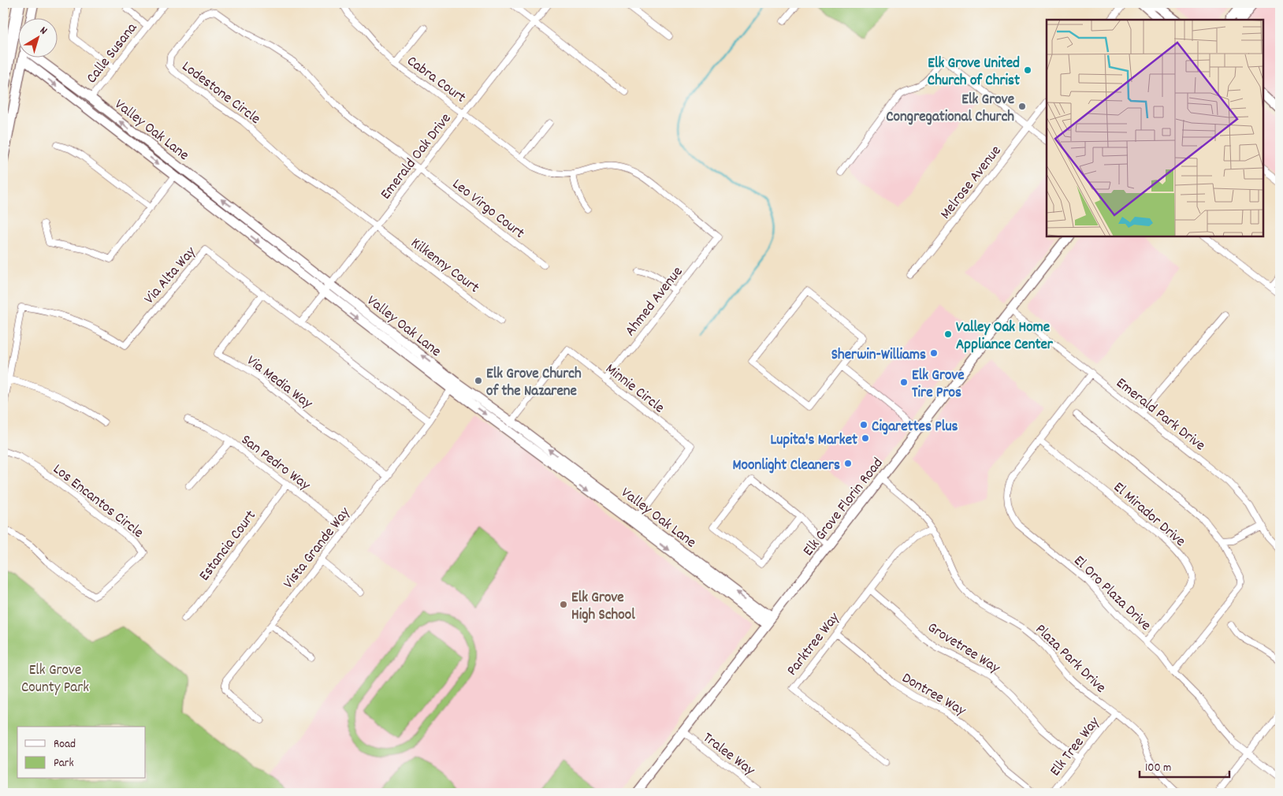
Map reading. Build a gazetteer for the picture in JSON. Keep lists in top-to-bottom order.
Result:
{
  "streets": {
    "street": [
      "Calle Susana",
      "Cabra Court",
      "Lodestone Circle",
      "Valley Oak Lane",
      "Emerald Oak Drive",
      "Melrose Avenue",
      "Leo Virgo Court",
      "Kilkenny Court",
      "Via Alta Way",
      "Ahmed Avenue",
      "Via Media Way",
      "Minnie Circle",
      "Emerald Park Drive",
      "San Pedro Way",
      "Los Encantos Circle",
      "Elk Grove Florin Road",
      "El Mirador Drive",
      "Estancia Court",
      "Vista Grande Way",
      "El Oro Plaza Drive",
      "Parktree Way",
      "Grovetree Way",
      "Plaza Park Drive",
      "Dontree Way",
      "Elk Tree Way",
      "Tralee Way"
    ]
  },
  "crossings": [
    ["Calle Susana", "Valley Oak Lane"],
    ["Cabra Court", "Emerald Oak Drive"],
    ["Cabra Court", "Ahmed Avenue"],
    ["Lodestone Circle", "Emerald Oak Drive"],
    ["Lodestone Circle", "Leo Virgo Court"],
    ["Lodestone Circle", "Kilkenny Court"],
    ["Valley Oak Lane", "Emerald Oak Drive"],
    ["Valley Oak Lane", "Minnie Circle"],
    ["Valley Oak Lane", "Elk Grove Florin Road"],
    ["Valley Oak Lane", "Vista Grande Way"],
    ["Emerald Oak Drive", "Leo Virgo Court"],
    ["Emerald Oak Drive", "Kilkenny Court"],
    ["Emerald Oak Drive", "Via Alta Way"],
    ["Via Alta Way", "Via Media Way"],
    ["Via Alta Way", "Vista Grande Way"],
    ["Ahmed Avenue", "Minnie Circle"],
    ["Via Media Way", "Vista Grande Way"],
    ["Emerald Park Drive", "Elk Grove Florin Road"],
    ["Emerald Park Drive", "El Oro Plaza Drive"],
    ["San Pedro Way", "Estancia Court"],
    ["San Pedro Way", "Vista Grande Way"],
    ["Elk Grove Florin Road", "Plaza Park Drive"],
    ["Elk Grove Florin Road", "Tralee Way"],
    ["El Mirador Drive", "El Oro Plaza Drive"],
    ["Parktree Way", "Grovetree Way"],
    ["Parktree Way", "Plaza Park Drive"],
    ["Parktree Way", "Dontree Way"],
    ["Grovetree Way", "Elk Tree Way"],
    ["Plaza Park Drive", "Elk Tree Way"]
  ],
  "parks": ["Elk Grove County Park"],
  "places": [
    "Elk Grove United Church of Christ",
    "Elk Grove Congregational Church",
    "Valley Oak Home Appliance Center",
    "Sherwin-Williams",
    "Elk Grove Church of the Nazarene",
    "Elk Grove Tire Pros",
    "Cigarettes Plus",
    "Lupita's Market",
    "Moonlight Cleaners",
    "Elk Grove High School"
  ],
  "legend": ["Road", "Park"],
  "scale_bar": "100 m",
  "north": "top right"
}
